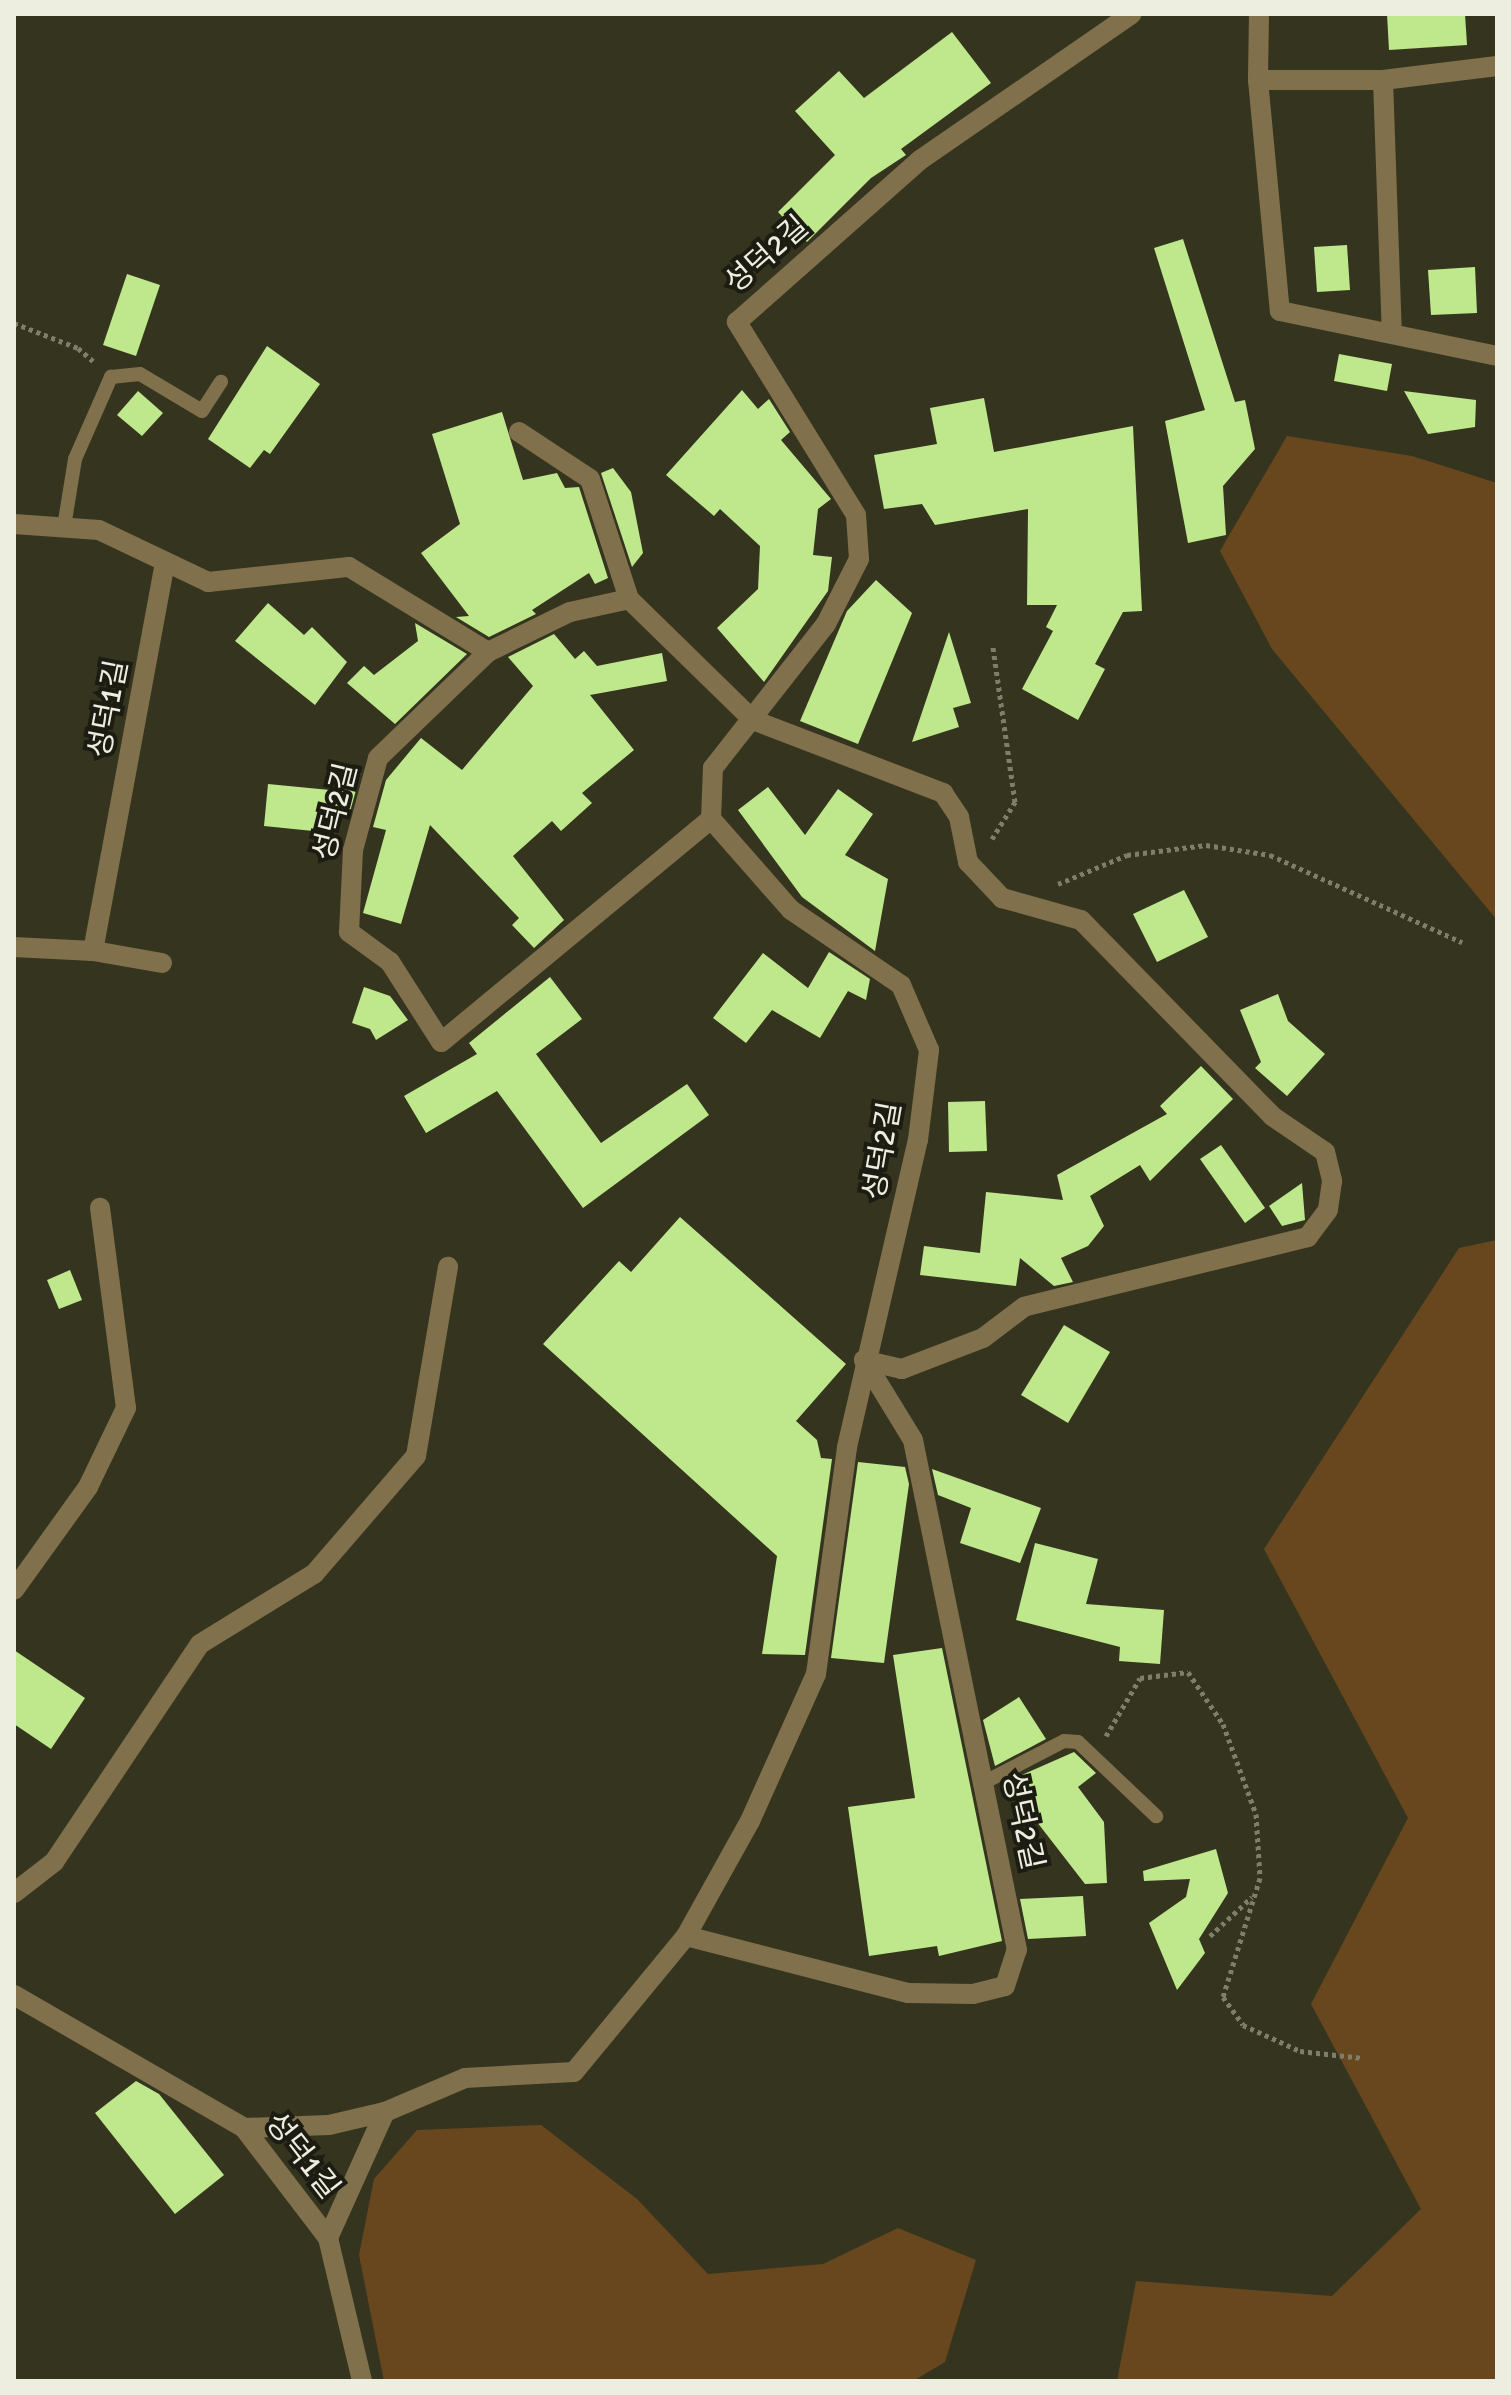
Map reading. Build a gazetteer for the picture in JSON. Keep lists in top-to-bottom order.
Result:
{
  "streets": {
    "street": ["성덕2길", "성덕1길"]
  },
  "crossings": [
    ["성덕2길", "성덕1길"]
  ]
}
